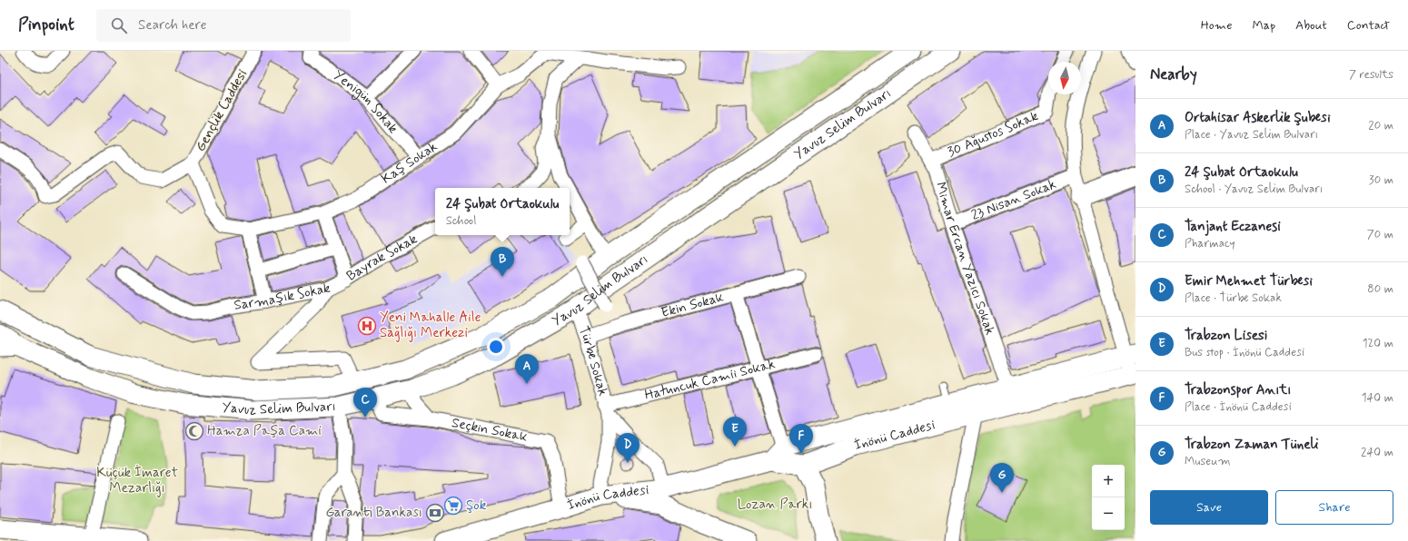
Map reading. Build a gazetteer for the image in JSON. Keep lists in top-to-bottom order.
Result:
{
  "streets": {
    "main road": ["Yavuz Selim Bulvarı", "İnönü Caddesi"],
    "street": [
      "Yenigün Sokak",
      "Gençlik Caddesi",
      "30 Ağustos Sokak",
      "Kaş Sokak",
      "23 Nisan Sokak",
      "Bayrak Sokak",
      "Mimar Ercan Yazıcı Sokak",
      "Sarmaşık Sokak",
      "Ekin Sokak",
      "Türbe Sokak",
      "Hatuncuk Camii Sokak",
      "Seçkin Sokak"
    ]
  },
  "crossings": [
    ["Yenigün Sokak", "Kaş Sokak"],
    ["Gençlik Caddesi", "Kaş Sokak"],
    ["Yavuz Selim Bulvarı", "Sarmaşık Sokak"],
    ["Yavuz Selim Bulvarı", "Türbe Sokak"],
    ["Yavuz Selim Bulvarı", "Seçkin Sokak"],
    ["30 Ağustos Sokak", "Mimar Ercan Yazıcı Sokak"],
    ["23 Nisan Sokak", "Mimar Ercan Yazıcı Sokak"],
    ["Bayrak Sokak", "Sarmaşık Sokak"],
    ["Mimar Ercan Yazıcı Sokak", "İnönü Caddesi"],
    ["Ekin Sokak", "Türbe Sokak"],
    ["Türbe Sokak", "Hatuncuk Camii Sokak"],
    ["Türbe Sokak", "İnönü Caddesi"],
    ["Seçkin Sokak", "İnönü Caddesi"]
  ],
  "parks": ["Küçük İmaret Mezarlığı", "Lozan Parkı"],
  "places": {
    "hospital": ["Yeni Mahalle Aile Sağlığı Merkezi"],
    "mosque": ["Hamza Paşa Cami"],
    "supermarket": ["Şok"],
    "bank": ["Garanti Bankası"]
  },
  "north": "bottom",
  "page": {
    "header": "Pinpoint",
    "search": "Search here",
    "nav": [
      "Home",
      "Map",
      "About",
      "Contact"
    ],
    "heading": ["Nearby", "7 results"],
    "list": [
      {
        "mark": "A",
        "name": "Ortahisar Askerlik Şubesi",
        "note": "Place · Yavuz Selim Bulvarı",
        "value": "20 m"
      },
      {
        "mark": "B",
        "name": "24 Şubat Ortaokulu",
        "note": "School · Yavuz Selim Bulvarı",
        "value": "30 m"
      },
      {
        "mark": "C",
        "name": "Tanjant Eczanesi",
        "note": "Pharmacy",
        "value": "70 m"
      },
      {
        "mark": "D",
        "name": "Emir Mehmet Türbesi",
        "note": "Place · Türbe Sokak",
        "value": "80 m"
      },
      {
        "mark": "E",
        "name": "Trabzon Lisesi",
        "note": "Bus stop · İnönü Caddesi",
        "value": "120 m"
      },
      {
        "mark": "F",
        "name": "Trabzonspor Anıtı",
        "note": "Place · İnönü Caddesi",
        "value": "140 m"
      },
      {
        "mark": "G",
        "name": "Trabzon Zaman Tüneli",
        "note": "Museum",
        "value": "240 m"
      }
    ],
    "popup": ["24 Şubat Ortaokulu", "School"],
    "pins": [
      "B",
      "A",
      "C",
      "E",
      "F",
      "D",
      "G"
    ],
    "map_buttons": ["+", "−"],
    "buttons": ["Save", "Share"]
  }
}
